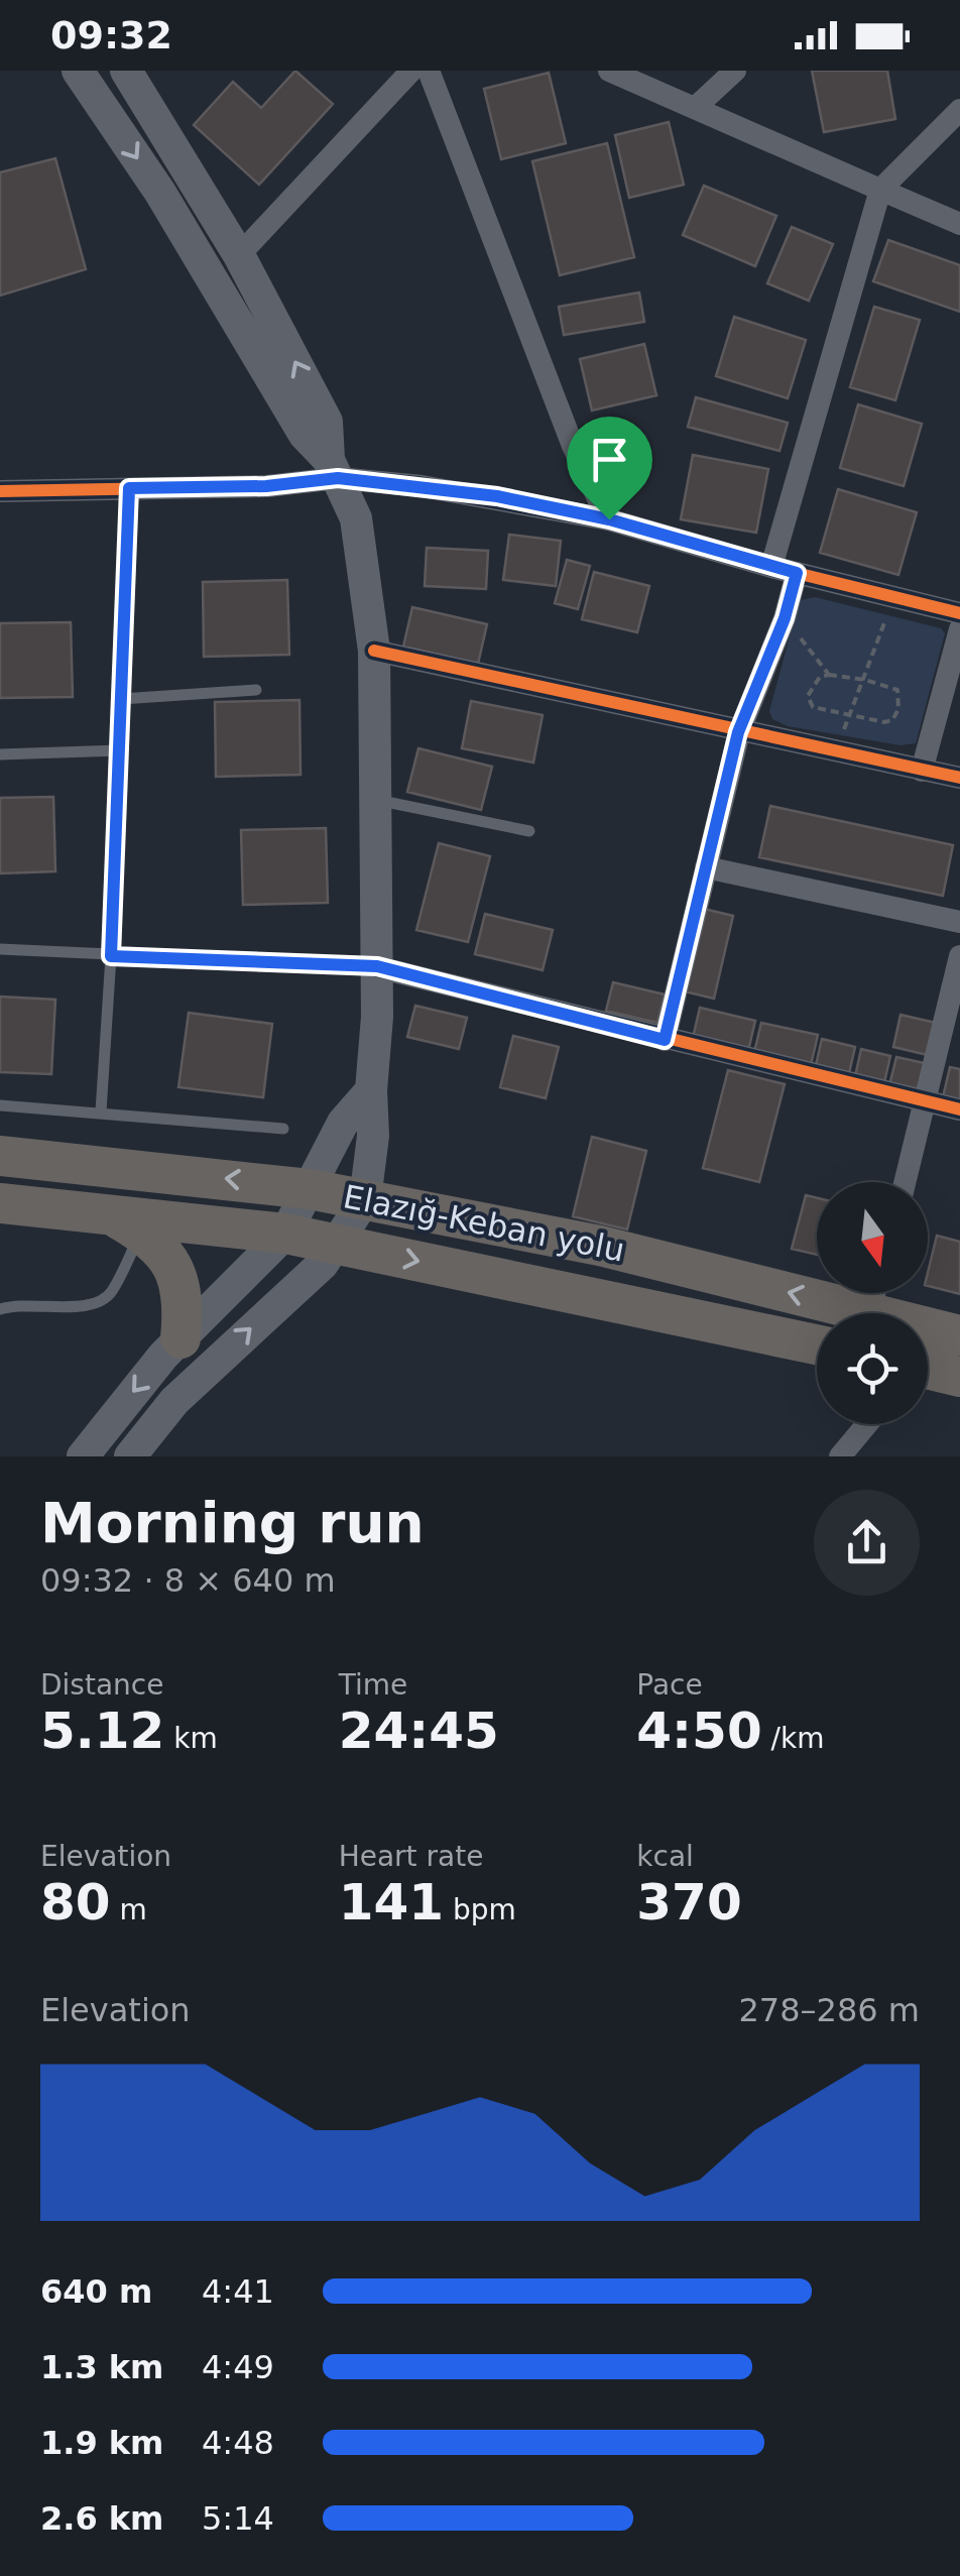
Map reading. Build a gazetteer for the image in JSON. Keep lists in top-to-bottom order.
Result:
{
  "streets": {
    "highway": ["Elazığ-Keban yolu"]
  },
  "north": "bottom",
  "page": {
    "status": "09:32",
    "heading": ["Morning run", "09:32 · 8 × 640 m"],
    "stats": [
      ["Distance", "5.12 km"],
      ["Time", "24:45"],
      ["Pace", "4:50 /km"],
      ["Elevation", "80 m"],
      ["Heart rate", "141 bpm"],
      ["kcal", "370"]
    ],
    "chart": ["Elevation", "278–286 m"],
    "list": [
      {
        "name": "640 m",
        "note": "4:41"
      },
      {
        "name": "1.3 km",
        "note": "4:49"
      },
      {
        "name": "1.9 km",
        "note": "4:48"
      },
      {
        "name": "2.6 km",
        "note": "5:14"
      }
    ]
  }
}
